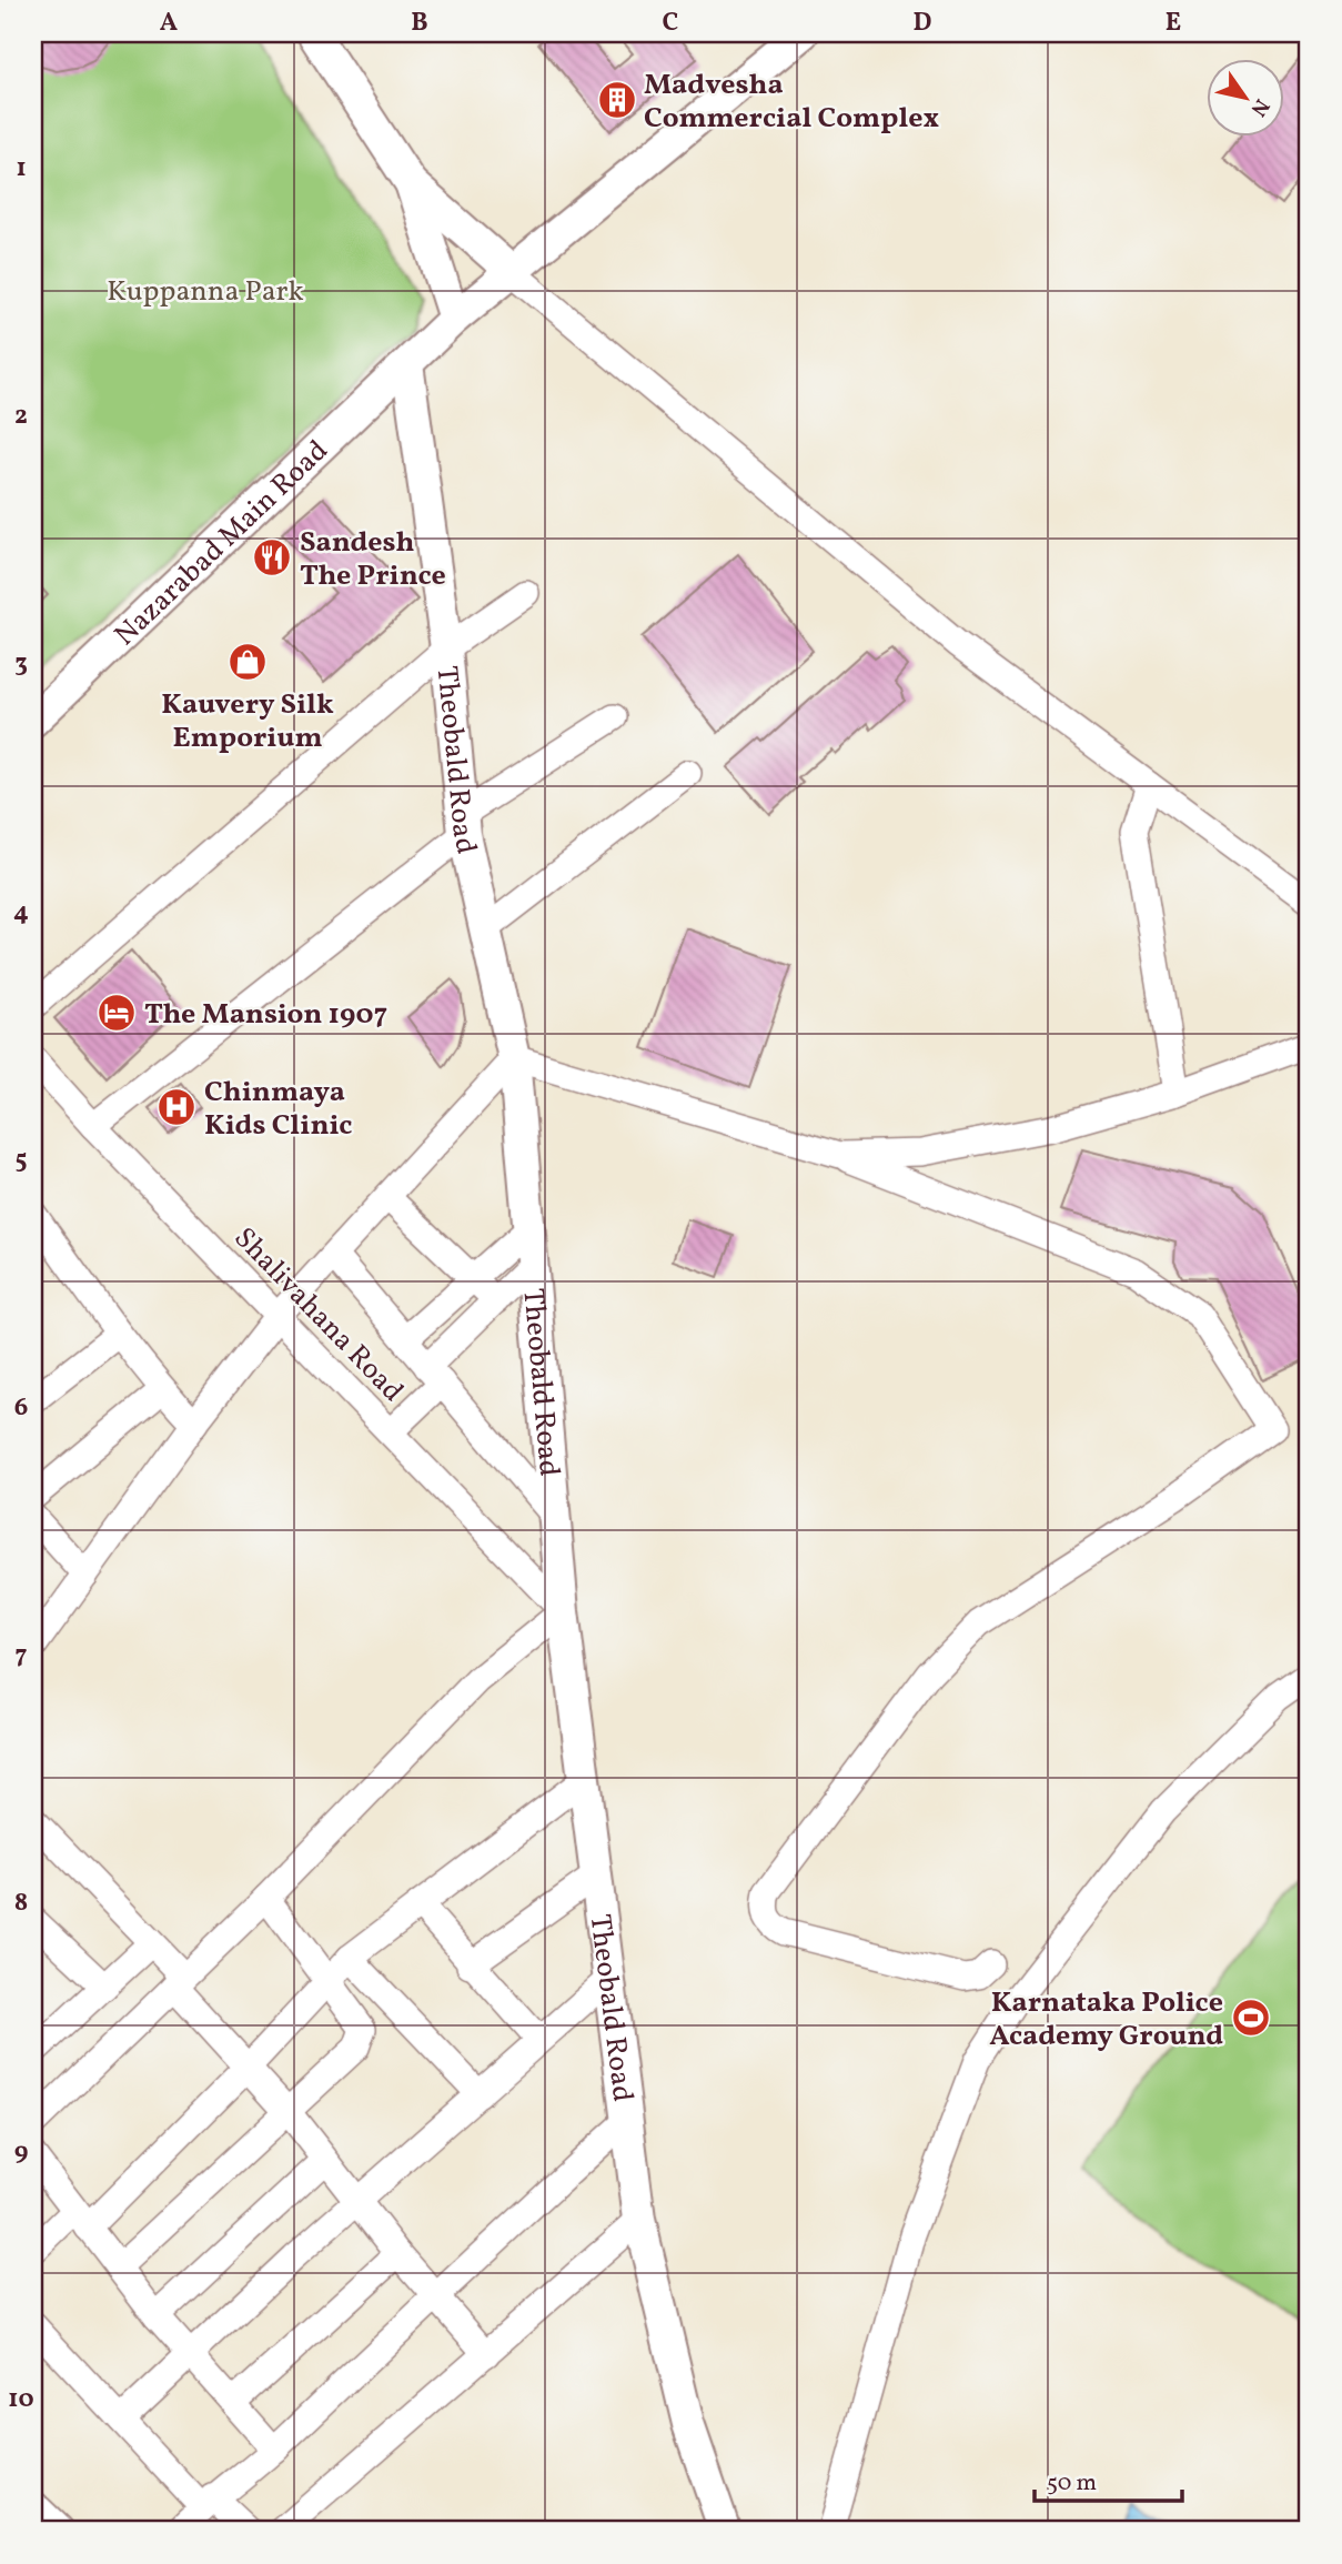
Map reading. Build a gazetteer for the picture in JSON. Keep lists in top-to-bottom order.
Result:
{
  "streets": {
    "main road": ["Nazarabad Main Road", "Theobald Road"],
    "street": ["Shalivahana Road"]
  },
  "crossings": [
    ["Nazarabad Main Road", "Theobald Road"],
    ["Theobald Road", "Shalivahana Road"]
  ],
  "parks": ["Kuppanna Park"],
  "places": {
    "building": ["Madvesha Commercial Complex"],
    "restaurant": ["Sandesh The Prince"],
    "shop": ["Kauvery Silk Emporium"],
    "hotel": ["The Mansion 1907"],
    "hospital": ["Chinmaya Kids Clinic"],
    "sports": ["Karnataka Police Academy Ground"]
  },
  "scale_bar": "50 m",
  "north": "bottom right",
  "grid": {
    "columns": [
      "A",
      "B",
      "C",
      "D",
      "E"
    ],
    "rows": [
      "1",
      "2",
      "3",
      "4",
      "5",
      "6",
      "7",
      "8",
      "9",
      "10"
    ]
  }
}
